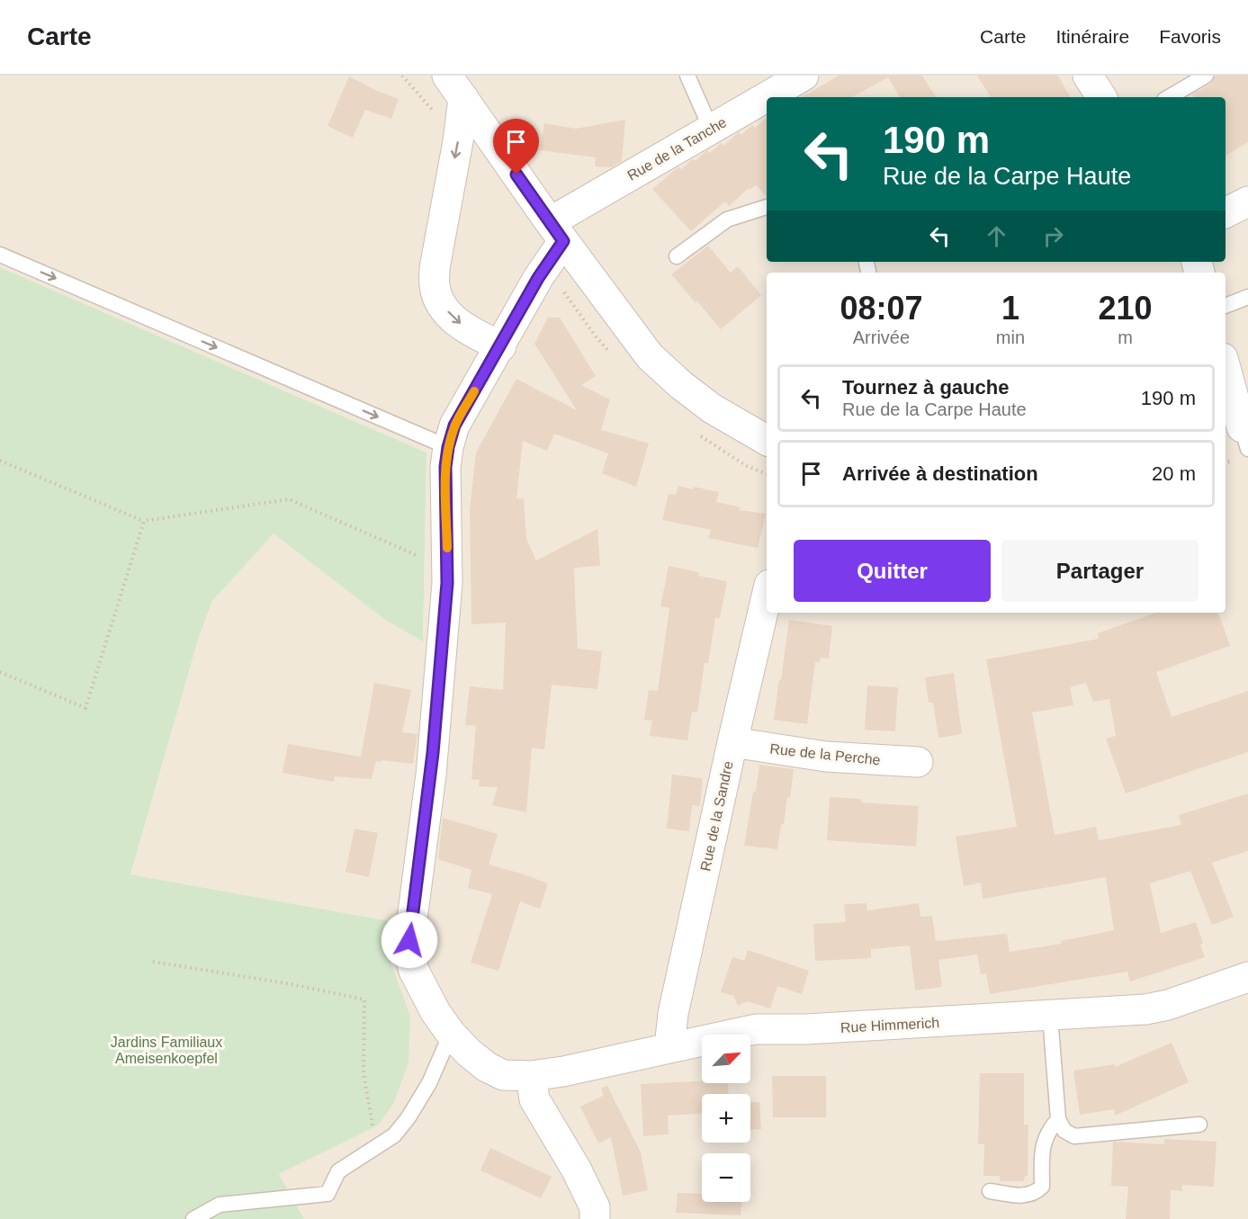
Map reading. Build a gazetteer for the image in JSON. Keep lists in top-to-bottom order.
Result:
{
  "streets": {
    "street": [
      "Rue de la Tanche",
      "Rue de la Perche",
      "Rue de la Sandre",
      "Rue Himmerich"
    ]
  },
  "crossings": [
    ["Rue de la Tanche", "Rue Himmerich"],
    ["Rue de la Perche", "Rue de la Sandre"],
    ["Rue de la Sandre", "Rue Himmerich"]
  ],
  "parks": ["Jardins Familiaux Ameisenkoepfel"],
  "north": "top right",
  "page": {
    "header": "Carte",
    "nav": ["Carte", "Itinéraire", "Favoris"],
    "turn": ["190 m", "Rue de la Carpe Haute"],
    "eta": [
      "08:07",
      "Arrivée",
      "1",
      "min",
      "210",
      "m"
    ],
    "list": [
      {
        "name": "Tournez à gauche",
        "note": "Rue de la Carpe Haute",
        "value": "190 m"
      },
      {
        "name": "Arrivée à destination",
        "value": "20 m"
      }
    ],
    "buttons": ["Quitter", "Partager"],
    "map_buttons": ["+", "−"]
  }
}
